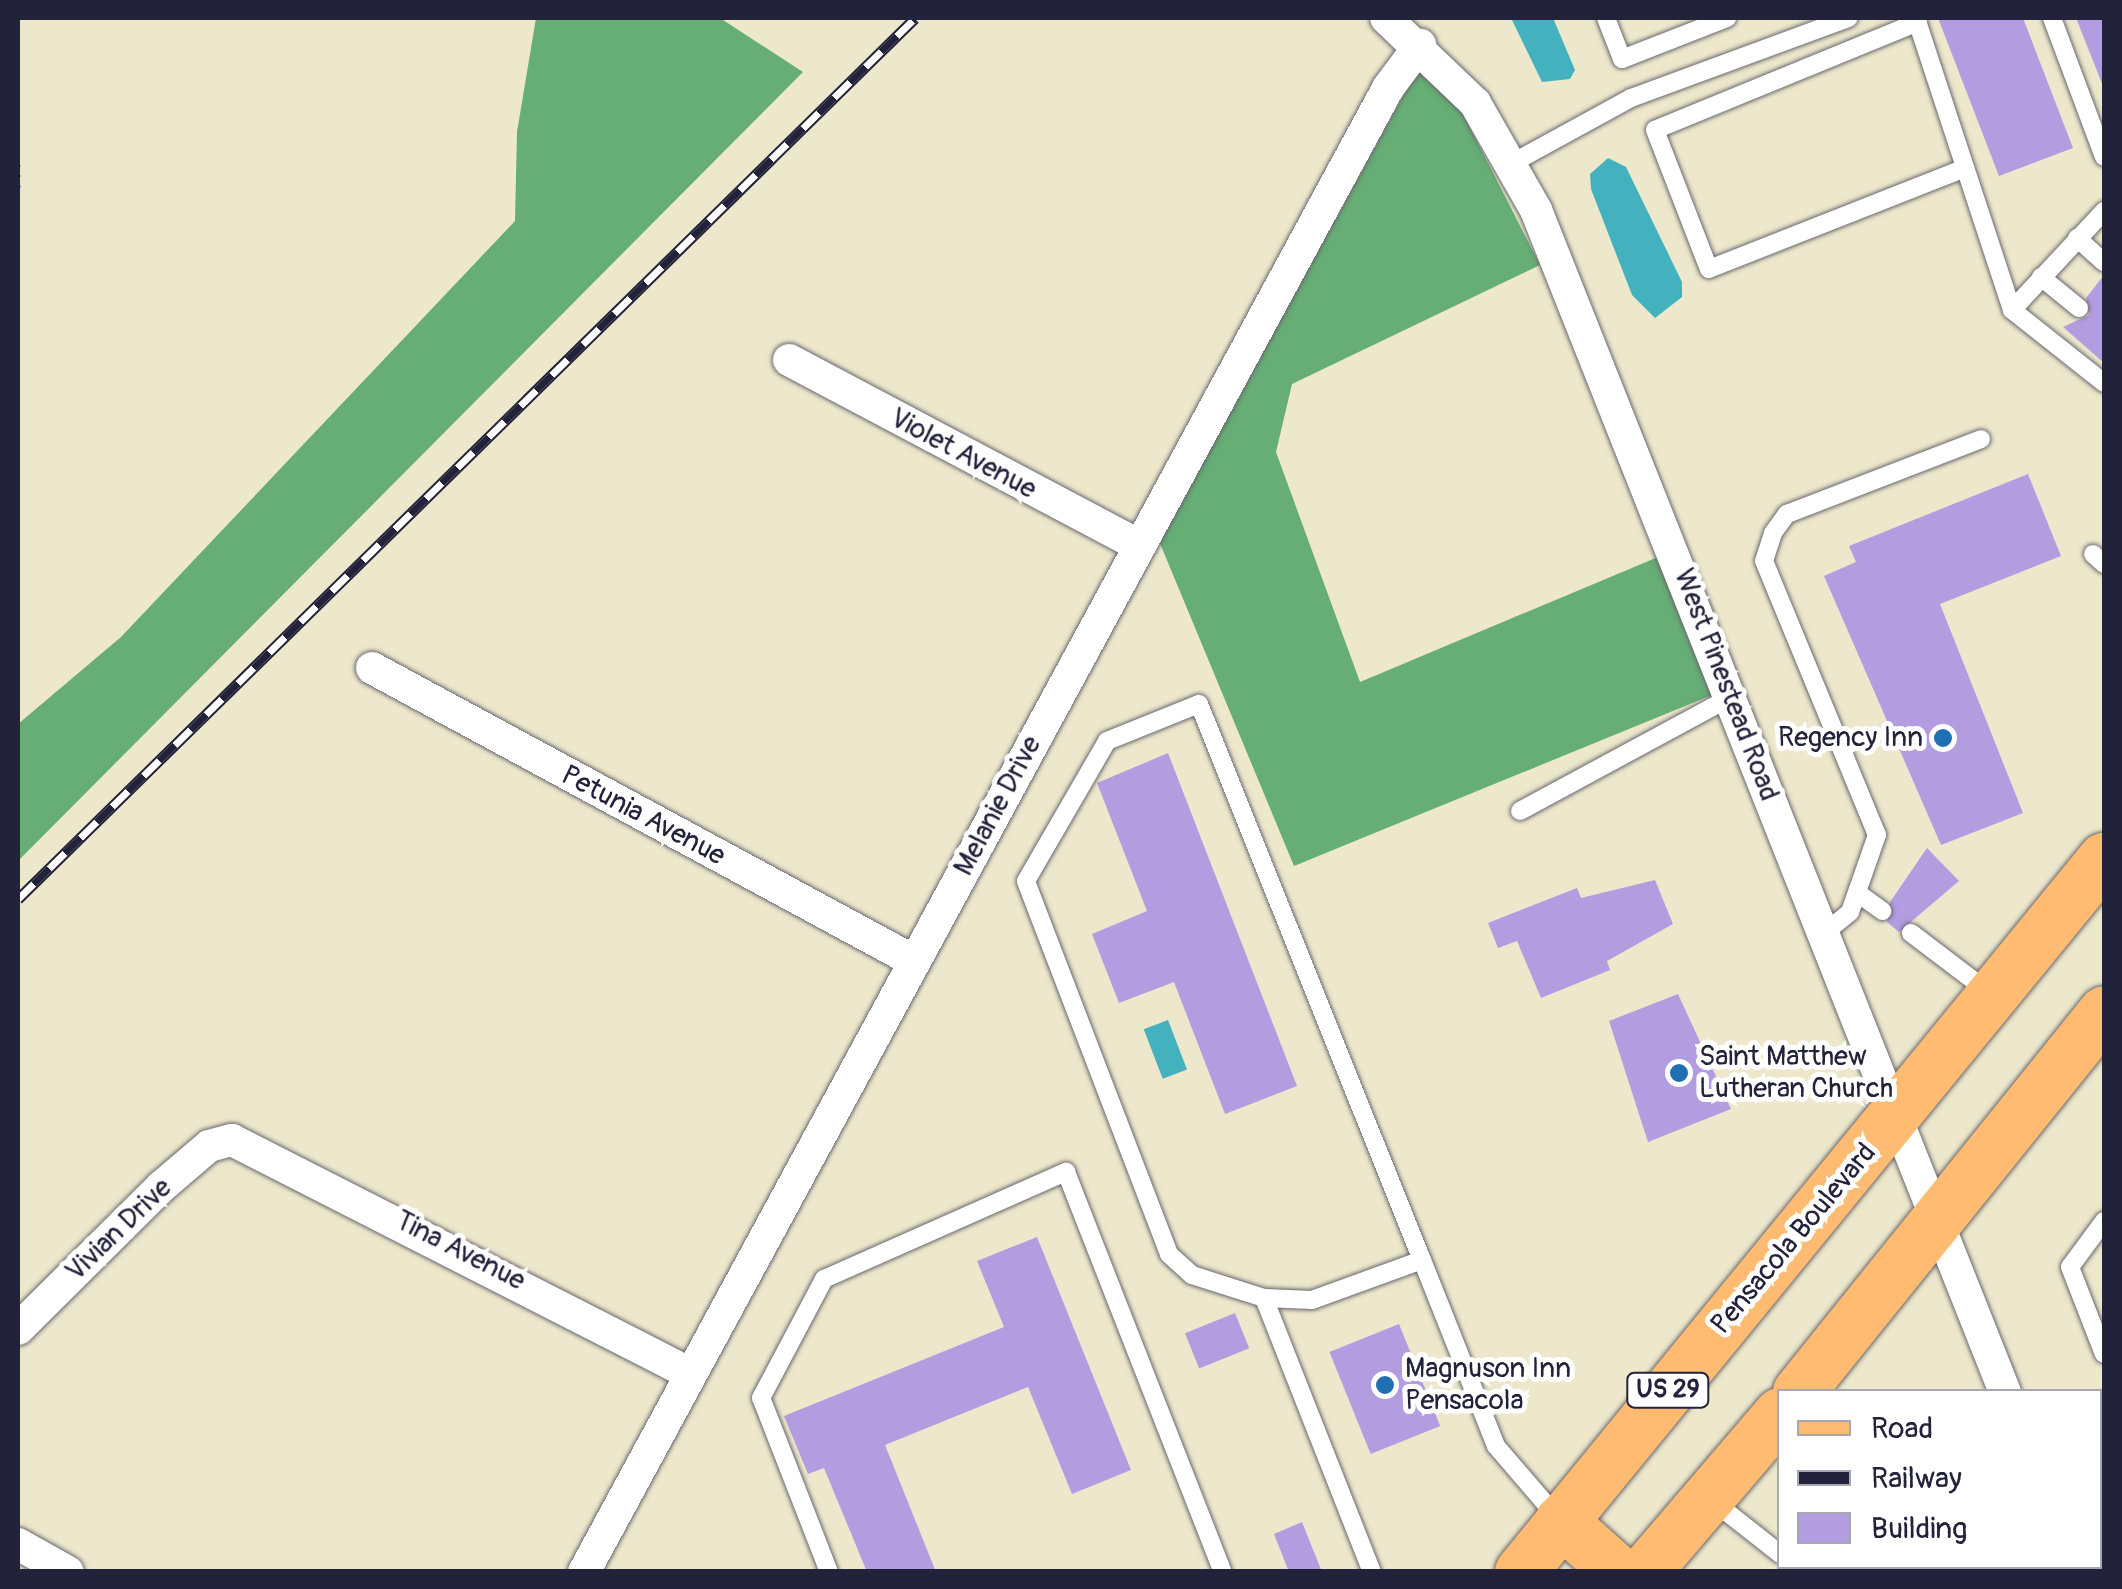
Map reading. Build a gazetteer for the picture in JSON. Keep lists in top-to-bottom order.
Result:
{
  "streets": {
    "main road": ["Pensacola Boulevard", "US 29"],
    "street": [
      "Violet Avenue",
      "West Pinestead Road",
      "Melanie Drive",
      "Petunia Avenue",
      "Vivian Drive",
      "Tina Avenue"
    ]
  },
  "crossings": [
    ["Violet Avenue", "Melanie Drive"],
    ["West Pinestead Road", "Melanie Drive"],
    ["West Pinestead Road", "Pensacola Boulevard"],
    ["Melanie Drive", "Petunia Avenue"],
    ["Melanie Drive", "Tina Avenue"],
    ["Vivian Drive", "Tina Avenue"]
  ],
  "places": ["Regency Inn", "Saint Matthew Lutheran Church", "Magnuson Inn Pensacola"],
  "legend": ["Road", "Railway", "Building"]
}
